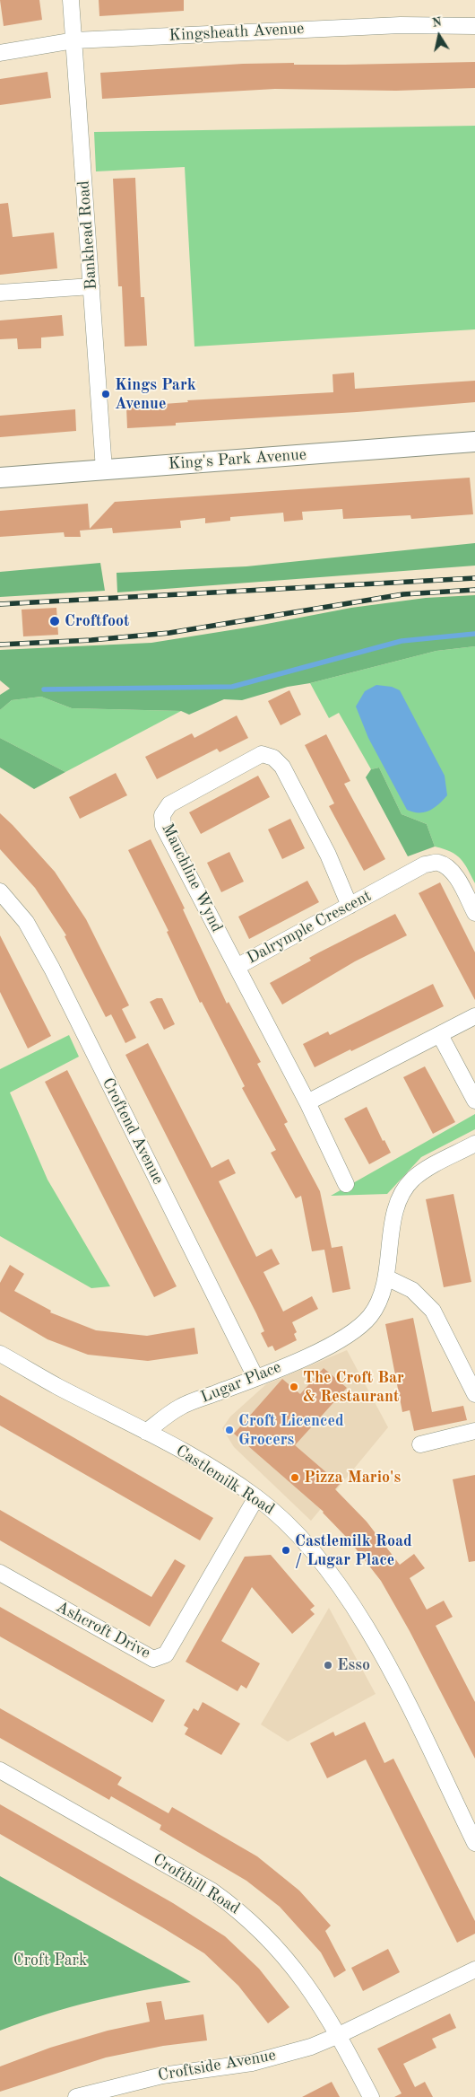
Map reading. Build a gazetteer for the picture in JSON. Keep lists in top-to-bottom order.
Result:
{
  "streets": {
    "main road": ["King's Park Avenue"],
    "street": [
      "Kingsheath Avenue",
      "Bankhead Road",
      "Mauchline Wynd",
      "Dalrymple Crescent",
      "Croftend Avenue",
      "Lugar Place",
      "Castlemilk Road",
      "Ashcroft Drive",
      "Crofthill Road",
      "Croftside Avenue"
    ]
  },
  "crossings": [
    ["Kingsheath Avenue", "Bankhead Road"],
    ["Bankhead Road", "King's Park Avenue"],
    ["Mauchline Wynd", "Dalrymple Crescent"],
    ["Croftend Avenue", "Lugar Place"],
    ["Lugar Place", "Castlemilk Road"],
    ["Castlemilk Road", "Ashcroft Drive"],
    ["Crofthill Road", "Croftside Avenue"]
  ],
  "parks": ["Croft Park"],
  "places": [
    "Kings Park Avenue",
    "Croftfoot",
    "The Croft Bar & Restaurant",
    "Croft Licenced Grocers",
    "Pizza Mario's",
    "Castlemilk Road / Lugar Place",
    "Esso"
  ],
  "north": "top"
}
